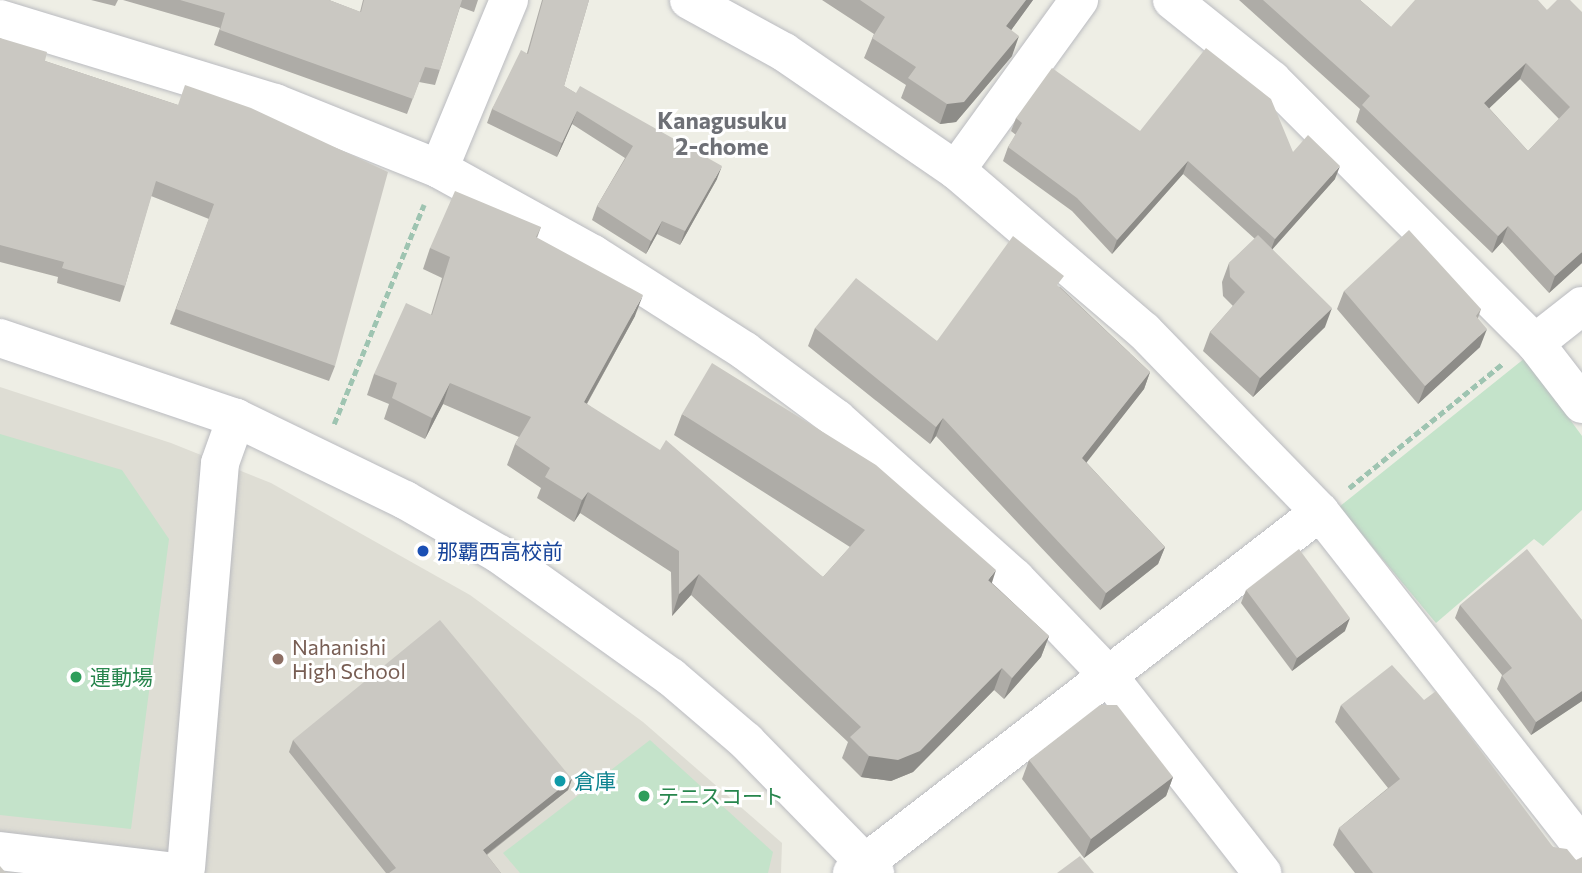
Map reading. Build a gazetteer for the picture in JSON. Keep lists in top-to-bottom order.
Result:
{
  "districts": ["Kanagusuku 2-chome"],
  "places": [
    "那覇西高校前",
    "Nahanishi High School",
    "運動場",
    "倉庫",
    "テニスコート"
  ]
}
